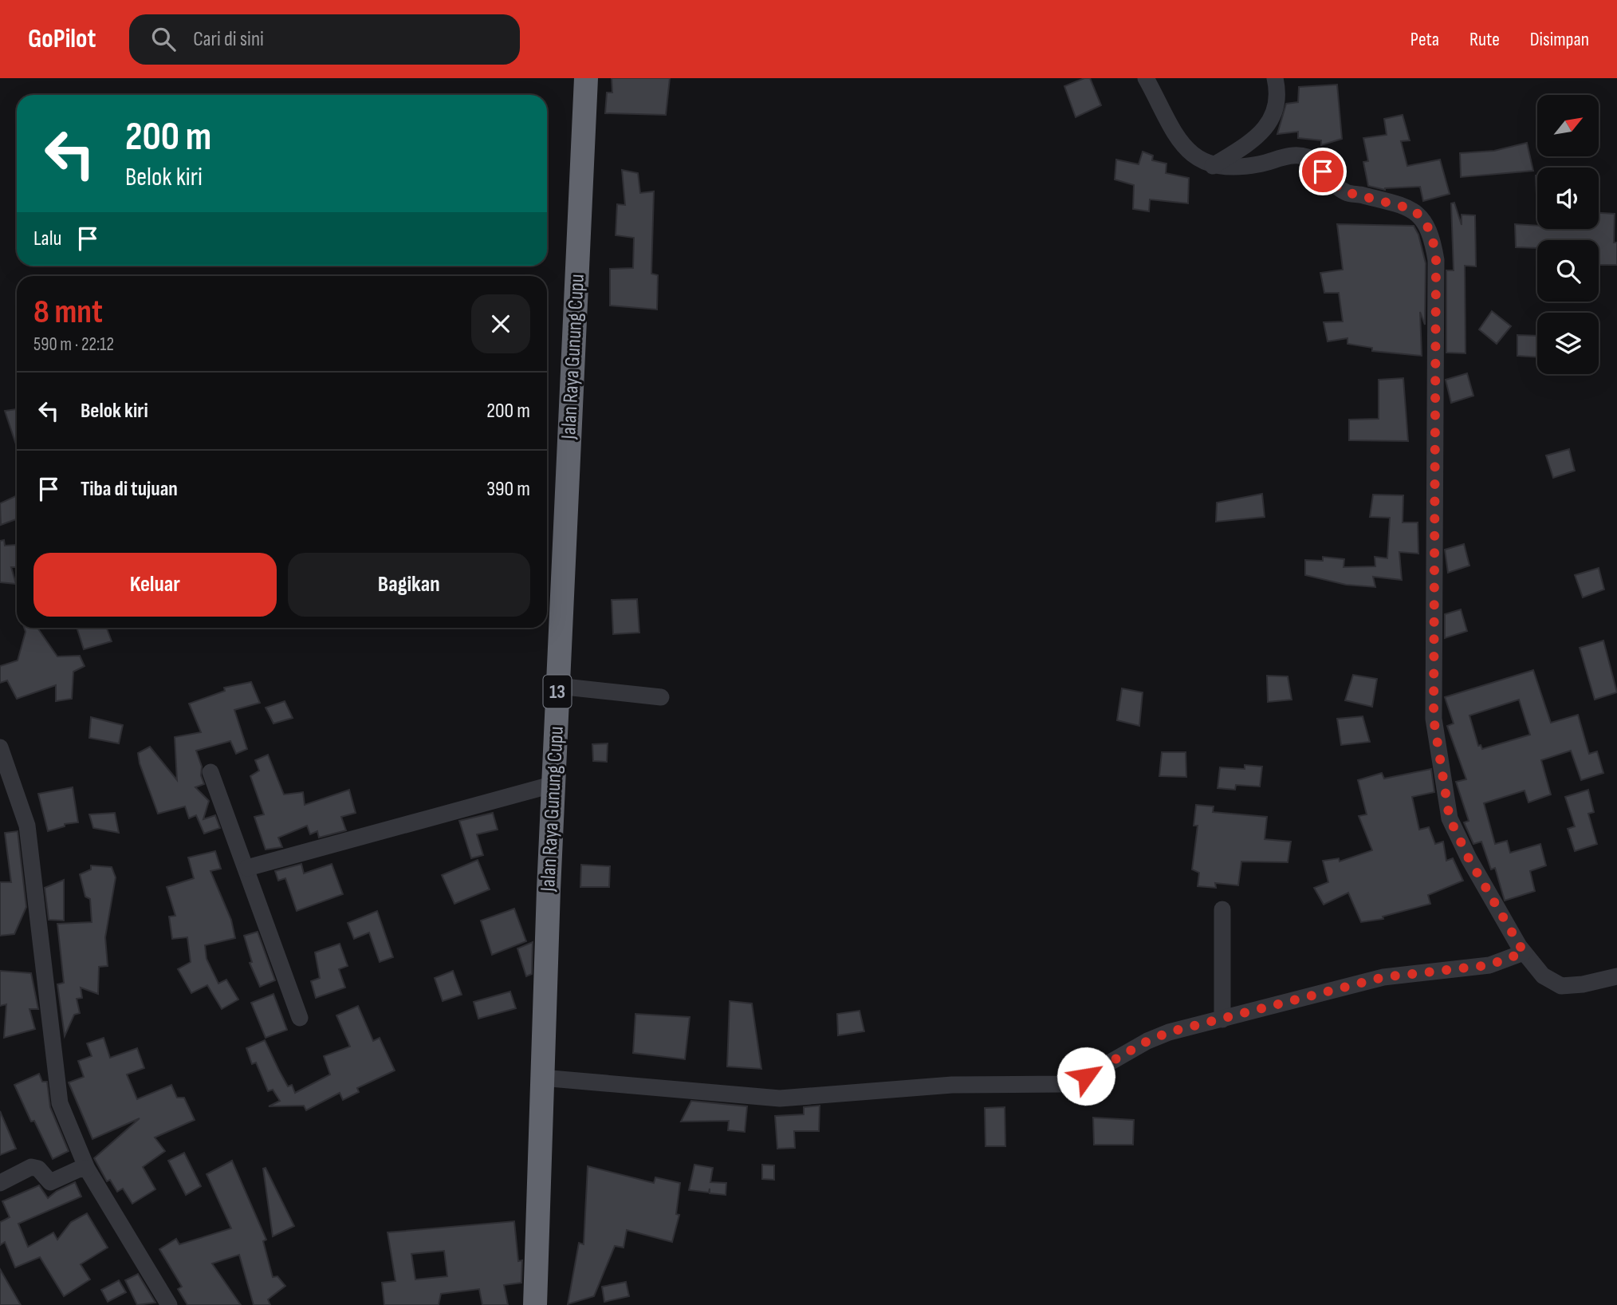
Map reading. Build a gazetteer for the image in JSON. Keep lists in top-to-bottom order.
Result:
{
  "streets": {
    "highway": ["Jalan Raya Gunung Cupu", "13"]
  },
  "north": "top right",
  "page": {
    "header": "GoPilot",
    "search": "Cari di sini",
    "nav": ["Peta", "Rute", "Disimpan"],
    "turn": ["200 m", "Belok kiri"],
    "then": "Lalu",
    "heading": ["8 mnt", "590 m · 22:12"],
    "list": [
      {
        "name": "Belok kiri",
        "value": "200 m"
      },
      {
        "name": "Tiba di tujuan",
        "value": "390 m"
      }
    ],
    "buttons": ["Keluar", "Bagikan"]
  }
}
